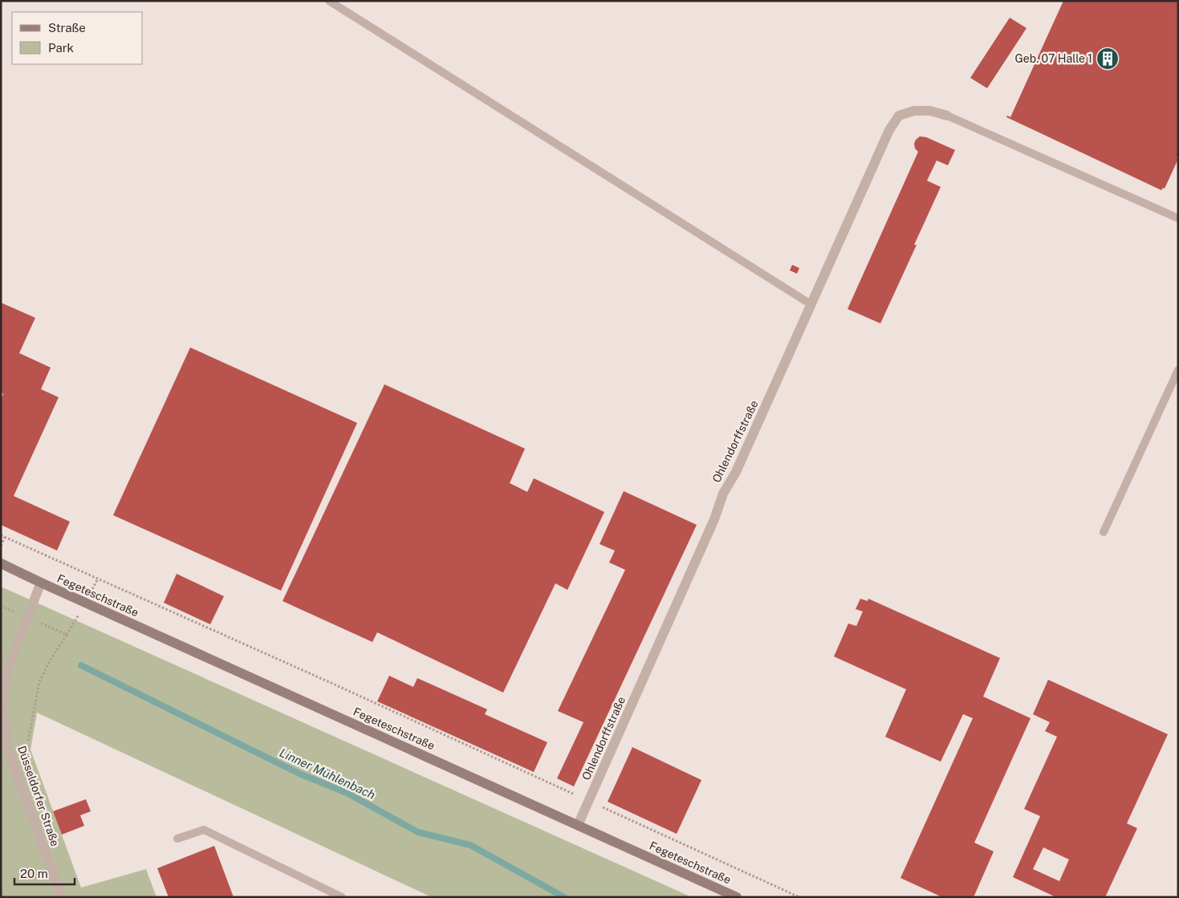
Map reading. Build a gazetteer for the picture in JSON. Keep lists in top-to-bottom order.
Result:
{
  "streets": {
    "main road": ["Fegeteschstraße"],
    "street": ["Ohlendorffstraße", "Düsseldorfer Straße"]
  },
  "crossings": [
    ["Ohlendorffstraße", "Fegeteschstraße"],
    ["Fegeteschstraße", "Düsseldorfer Straße"]
  ],
  "water": ["Linner Mühlenbach"],
  "places": {
    "building": ["Geb. 07 Halle 1"]
  },
  "legend": ["Straße", "Park"],
  "scale_bar": "20 m"
}
